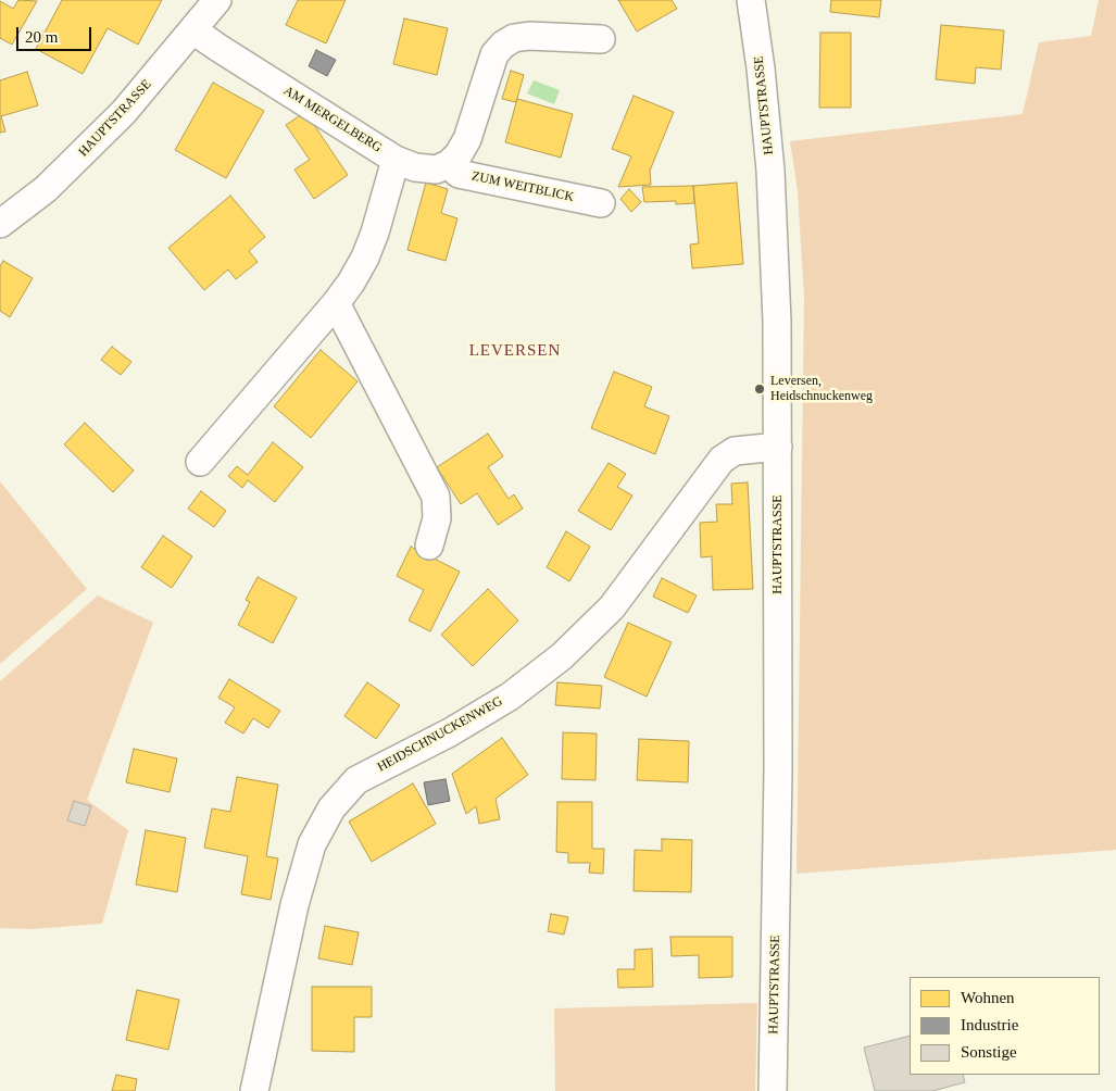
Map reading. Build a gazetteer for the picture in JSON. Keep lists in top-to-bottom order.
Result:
{
  "streets": {
    "street": [
      "HAUPTSTRASSE",
      "AM MERGELBERG",
      "ZUM WEITBLICK",
      "HEIDSCHNUCKENWEG"
    ]
  },
  "crossings": [
    ["HAUPTSTRASSE", "AM MERGELBERG"],
    ["HAUPTSTRASSE", "HEIDSCHNUCKENWEG"]
  ],
  "districts": ["LEVERSEN"],
  "places": ["Leversen, Heidschnuckenweg"],
  "legend": ["Wohnen", "Industrie", "Sonstige"],
  "scale_bar": "20 m"
}
